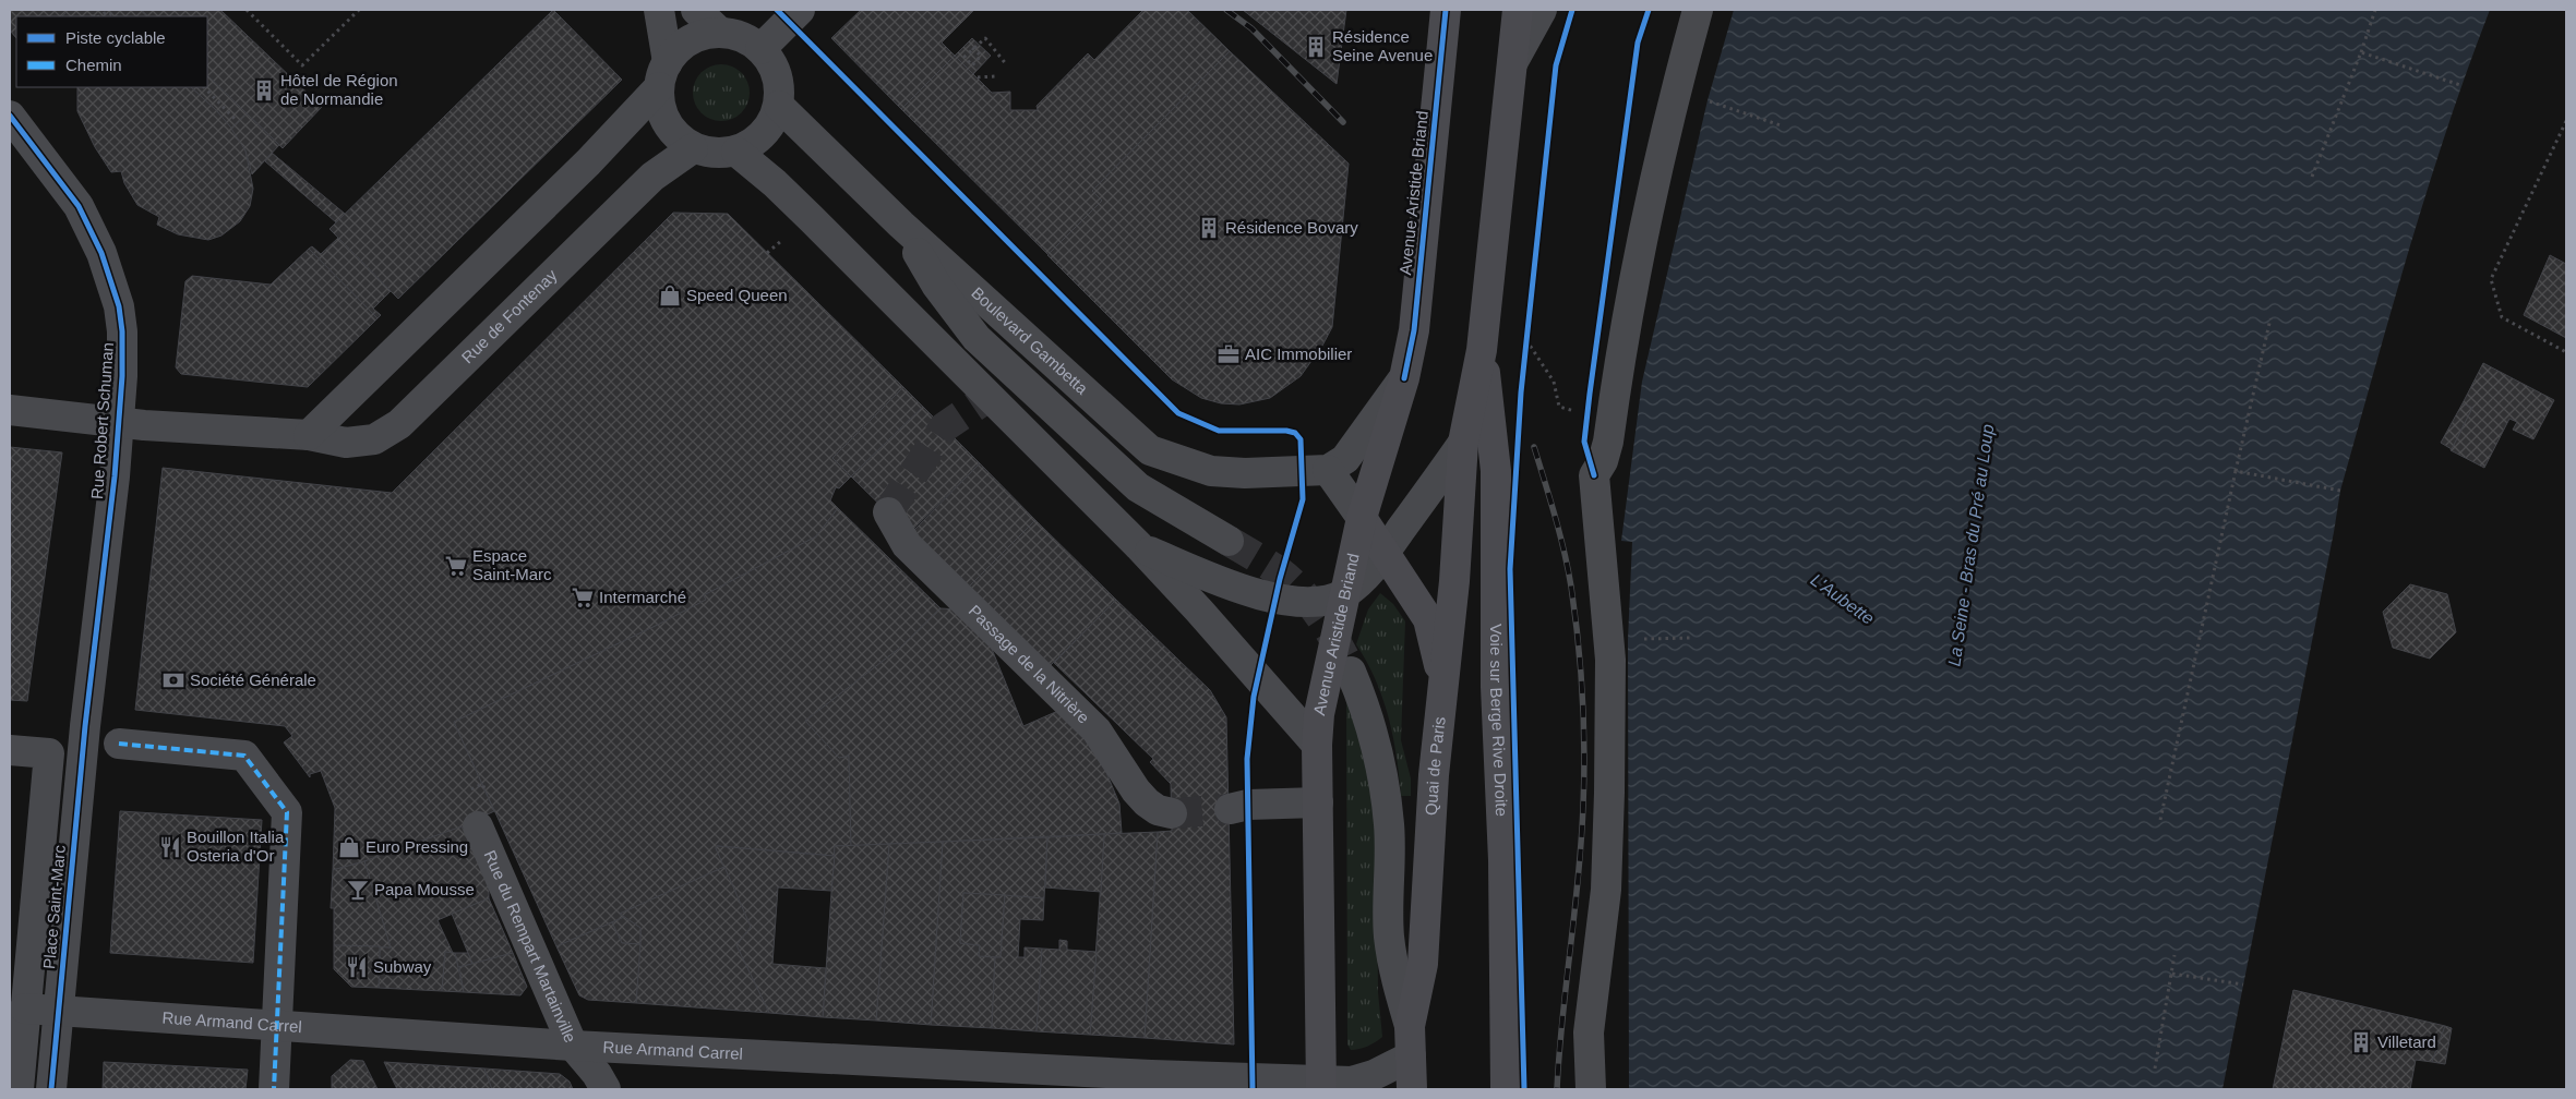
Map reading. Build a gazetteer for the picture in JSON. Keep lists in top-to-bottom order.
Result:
{
  "streets": {
    "main road": ["Avenue Aristide Briand", "Voie sur Berge Rive Droite", "Quai de Paris"],
    "street": [
      "Rue de Fontenay",
      "Boulevard Gambetta",
      "Rue Robert Schuman",
      "Passage de la Nitrière",
      "Place Saint-Marc",
      "Rue du Rempart Martainville",
      "Rue Armand Carrel"
    ]
  },
  "crossings": [
    ["Rue de Fontenay", "Boulevard Gambetta"],
    ["Rue de Fontenay", "Rue Robert Schuman"],
    ["Rue Robert Schuman", "Place Saint-Marc"],
    ["Quai de Paris", "Rue Armand Carrel"],
    ["Place Saint-Marc", "Rue Armand Carrel"],
    ["Rue du Rempart Martainville", "Rue Armand Carrel"]
  ],
  "water": ["La Seine - Bras du Pré au Loup", "L'Aubette"],
  "places": {
    "building": [
      "Résidence Seine Avenue",
      "Hôtel de Région de Normandie",
      "Résidence Bovary",
      "Villetard"
    ],
    "shop": ["Speed Queen", "Euro Pressing"],
    "office": ["AIC Immobilier"],
    "supermarket": ["Espace Saint-Marc", "Intermarché"],
    "bank": ["Société Générale"],
    "restaurant": ["Bouillon Italia Osteria d'Or", "Subway"],
    "bar": ["Papa Mousse"]
  },
  "legend": ["Piste cyclable", "Chemin"]
}
